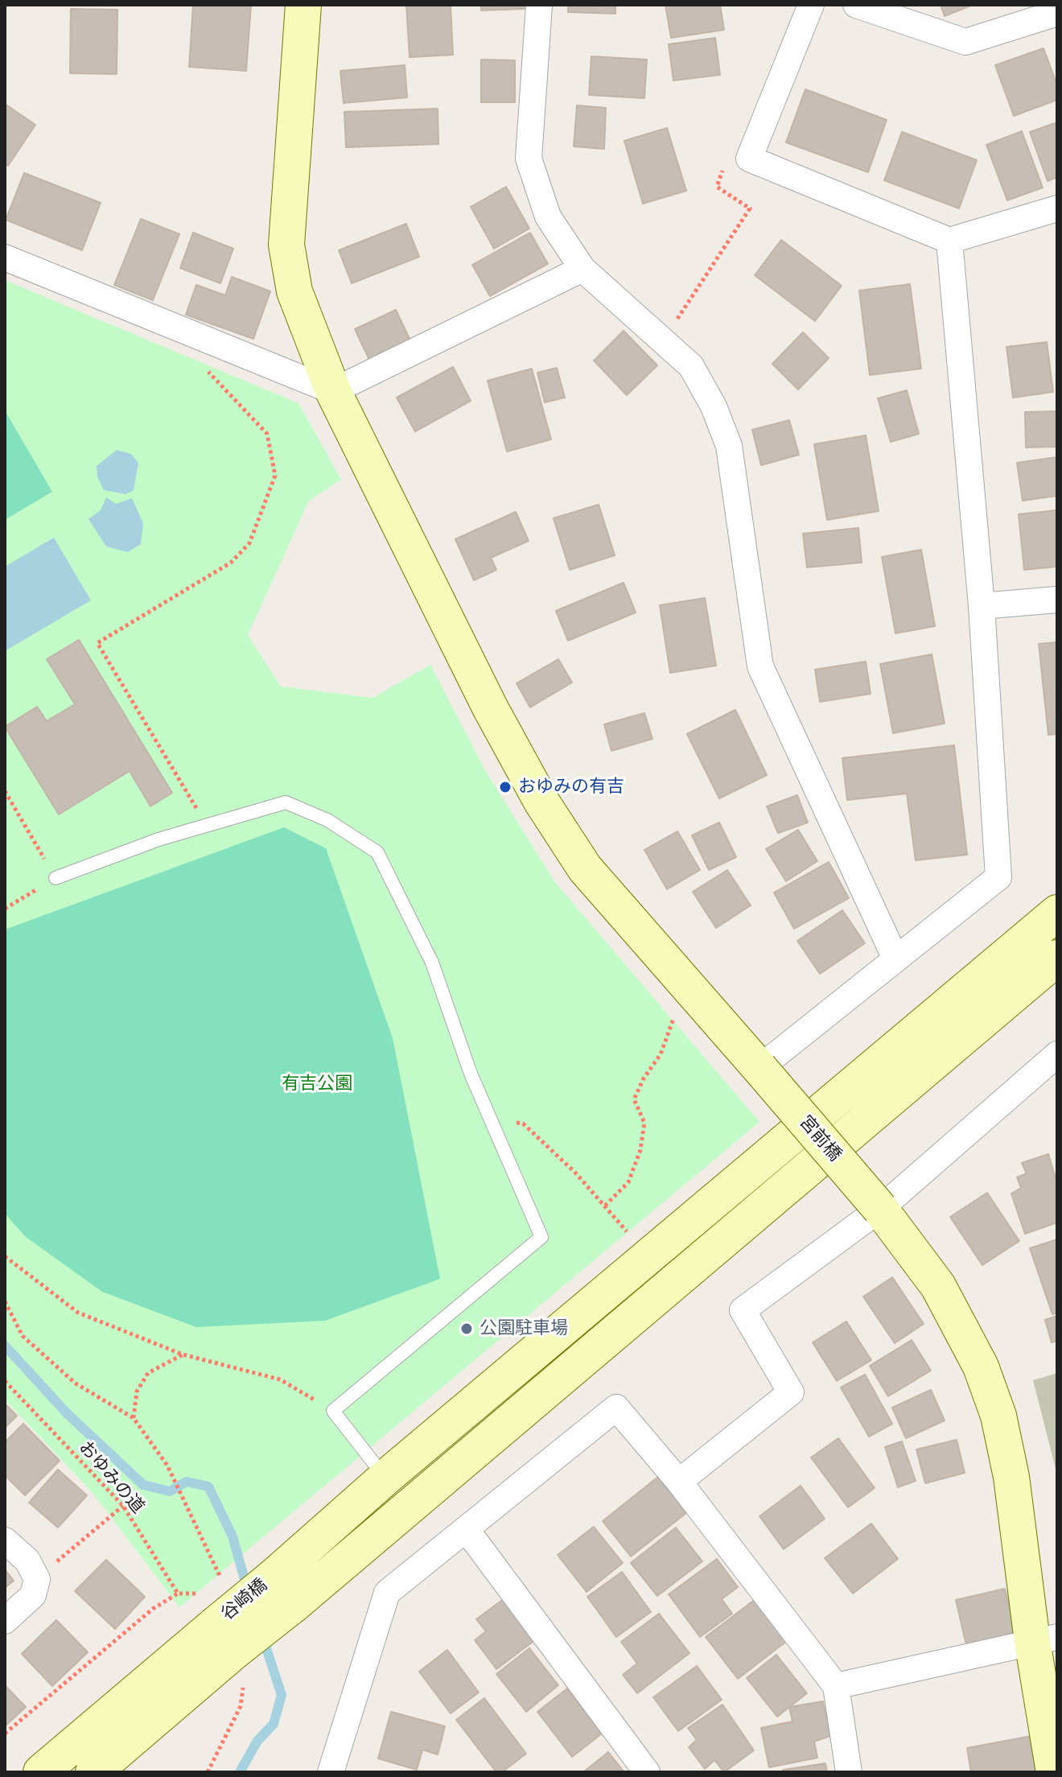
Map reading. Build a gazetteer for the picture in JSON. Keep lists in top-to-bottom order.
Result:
{
  "streets": {
    "street": ["宮前橋", "谷崎橋"],
    "path": ["おゆみの道"]
  },
  "parks": ["有吉公園"],
  "places": ["おゆみの有吉", "公園駐車場"]
}
